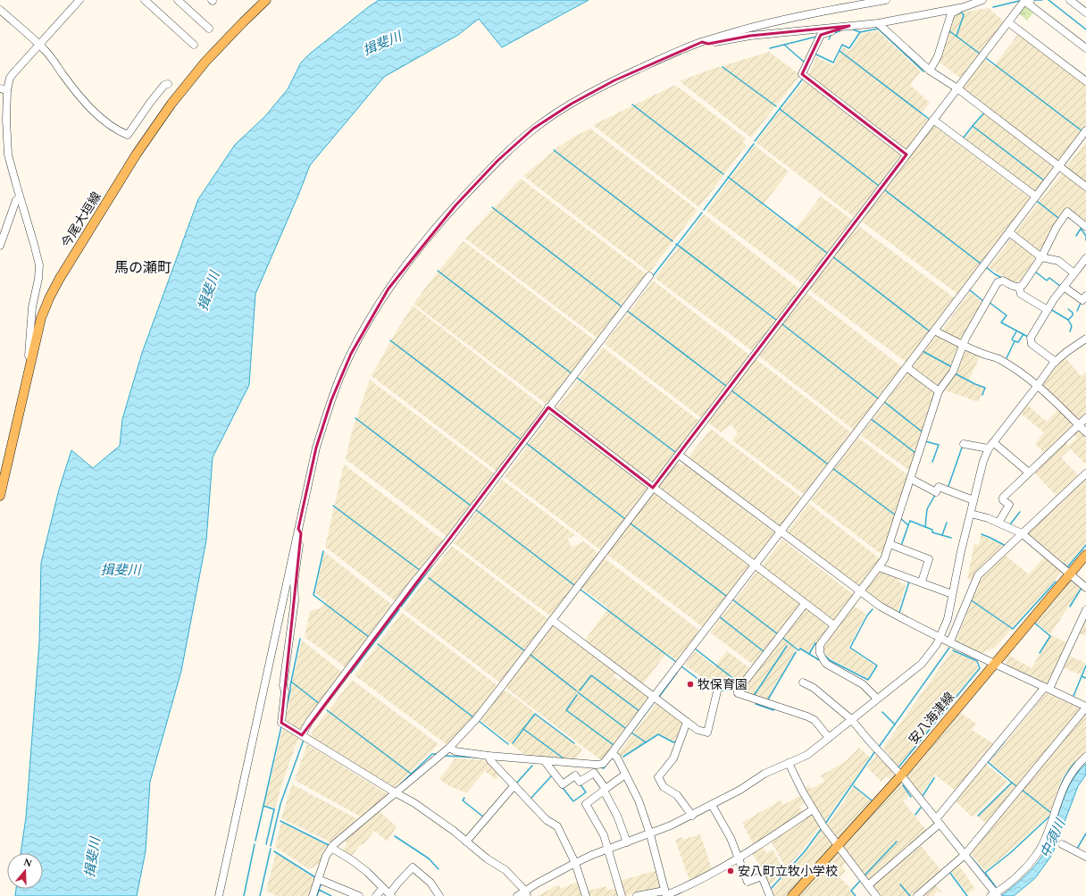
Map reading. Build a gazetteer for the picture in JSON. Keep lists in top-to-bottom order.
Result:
{
  "streets": {
    "main road": ["今尾大垣線", "安八海津線"]
  },
  "districts": ["馬の瀬町"],
  "water": ["揖斐川", "中須川"],
  "places": ["牧保育園", "安八町立牧小学校"],
  "north": "top"
}
